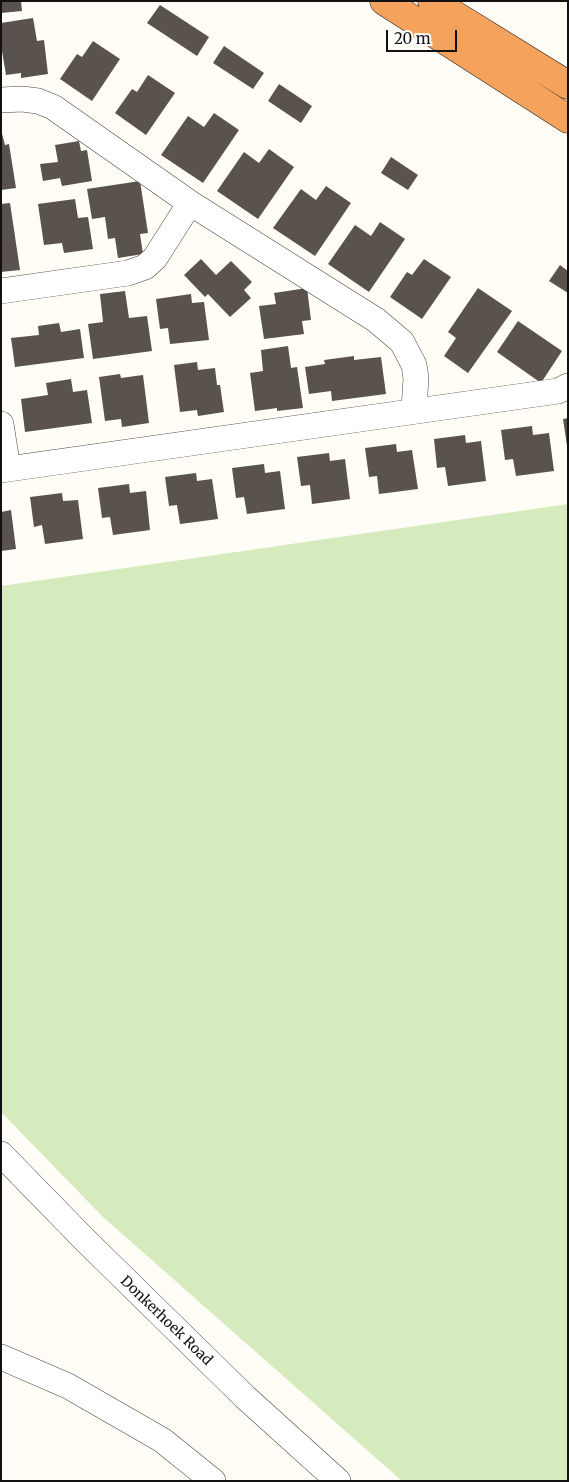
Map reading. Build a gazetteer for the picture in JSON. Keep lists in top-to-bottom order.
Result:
{
  "streets": {
    "street": ["Donkerhoek Road"]
  },
  "scale_bar": "20 m"
}
